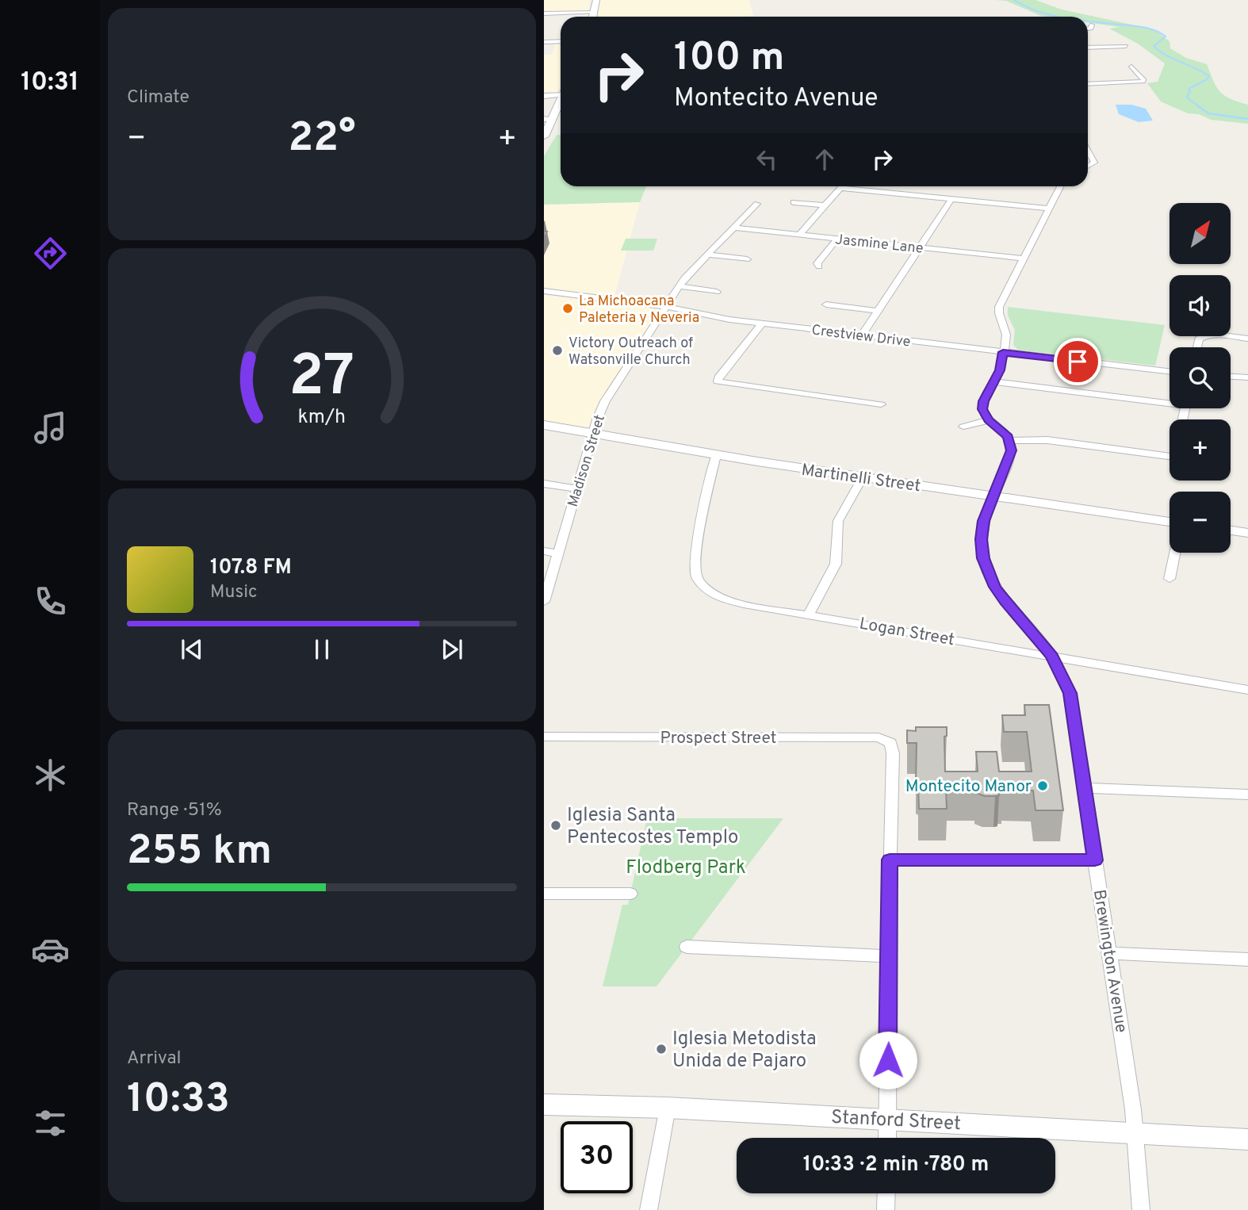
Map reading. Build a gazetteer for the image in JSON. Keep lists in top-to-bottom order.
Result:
{
  "streets": {
    "street": [
      "Jasmine Lane",
      "Crestview Drive",
      "Madison Street",
      "Martinelli Street",
      "Logan Street",
      "Prospect Street",
      "Brewington Avenue",
      "Stanford Street"
    ]
  },
  "crossings": [
    ["Jasmine Lane", "Madison Street"],
    ["Crestview Drive", "Madison Street"],
    ["Madison Street", "Martinelli Street"],
    ["Martinelli Street", "Logan Street"],
    ["Martinelli Street", "Brewington Avenue"],
    ["Logan Street", "Brewington Avenue"],
    ["Brewington Avenue", "Stanford Street"]
  ],
  "parks": ["Flodberg Park"],
  "places": [
    "La Michoacana Paleteria y Neveria",
    "Victory Outreach of Watsonville Church",
    "Montecito Manor",
    "Iglesia Santa Pentecostes Templo",
    "Iglesia Metodista Unida de Pajaro"
  ],
  "north": "top right",
  "page": {
    "tabs": "10:31",
    "tile": [
      "Climate",
      ["Range · 51%", "255 km"],
      ["Arrival", "10:33"]
    ],
    "turn": ["100 m", "Montecito Avenue"],
    "heat": ["−", "22°", "+"],
    "map_buttons": ["+", "−"],
    "song": ["107.8 FM", "Music"],
    "limit": "30",
    "trip": "10:33 · 2 min · 780 m",
    "gauge": ["27", "km/h"]
  }
}
